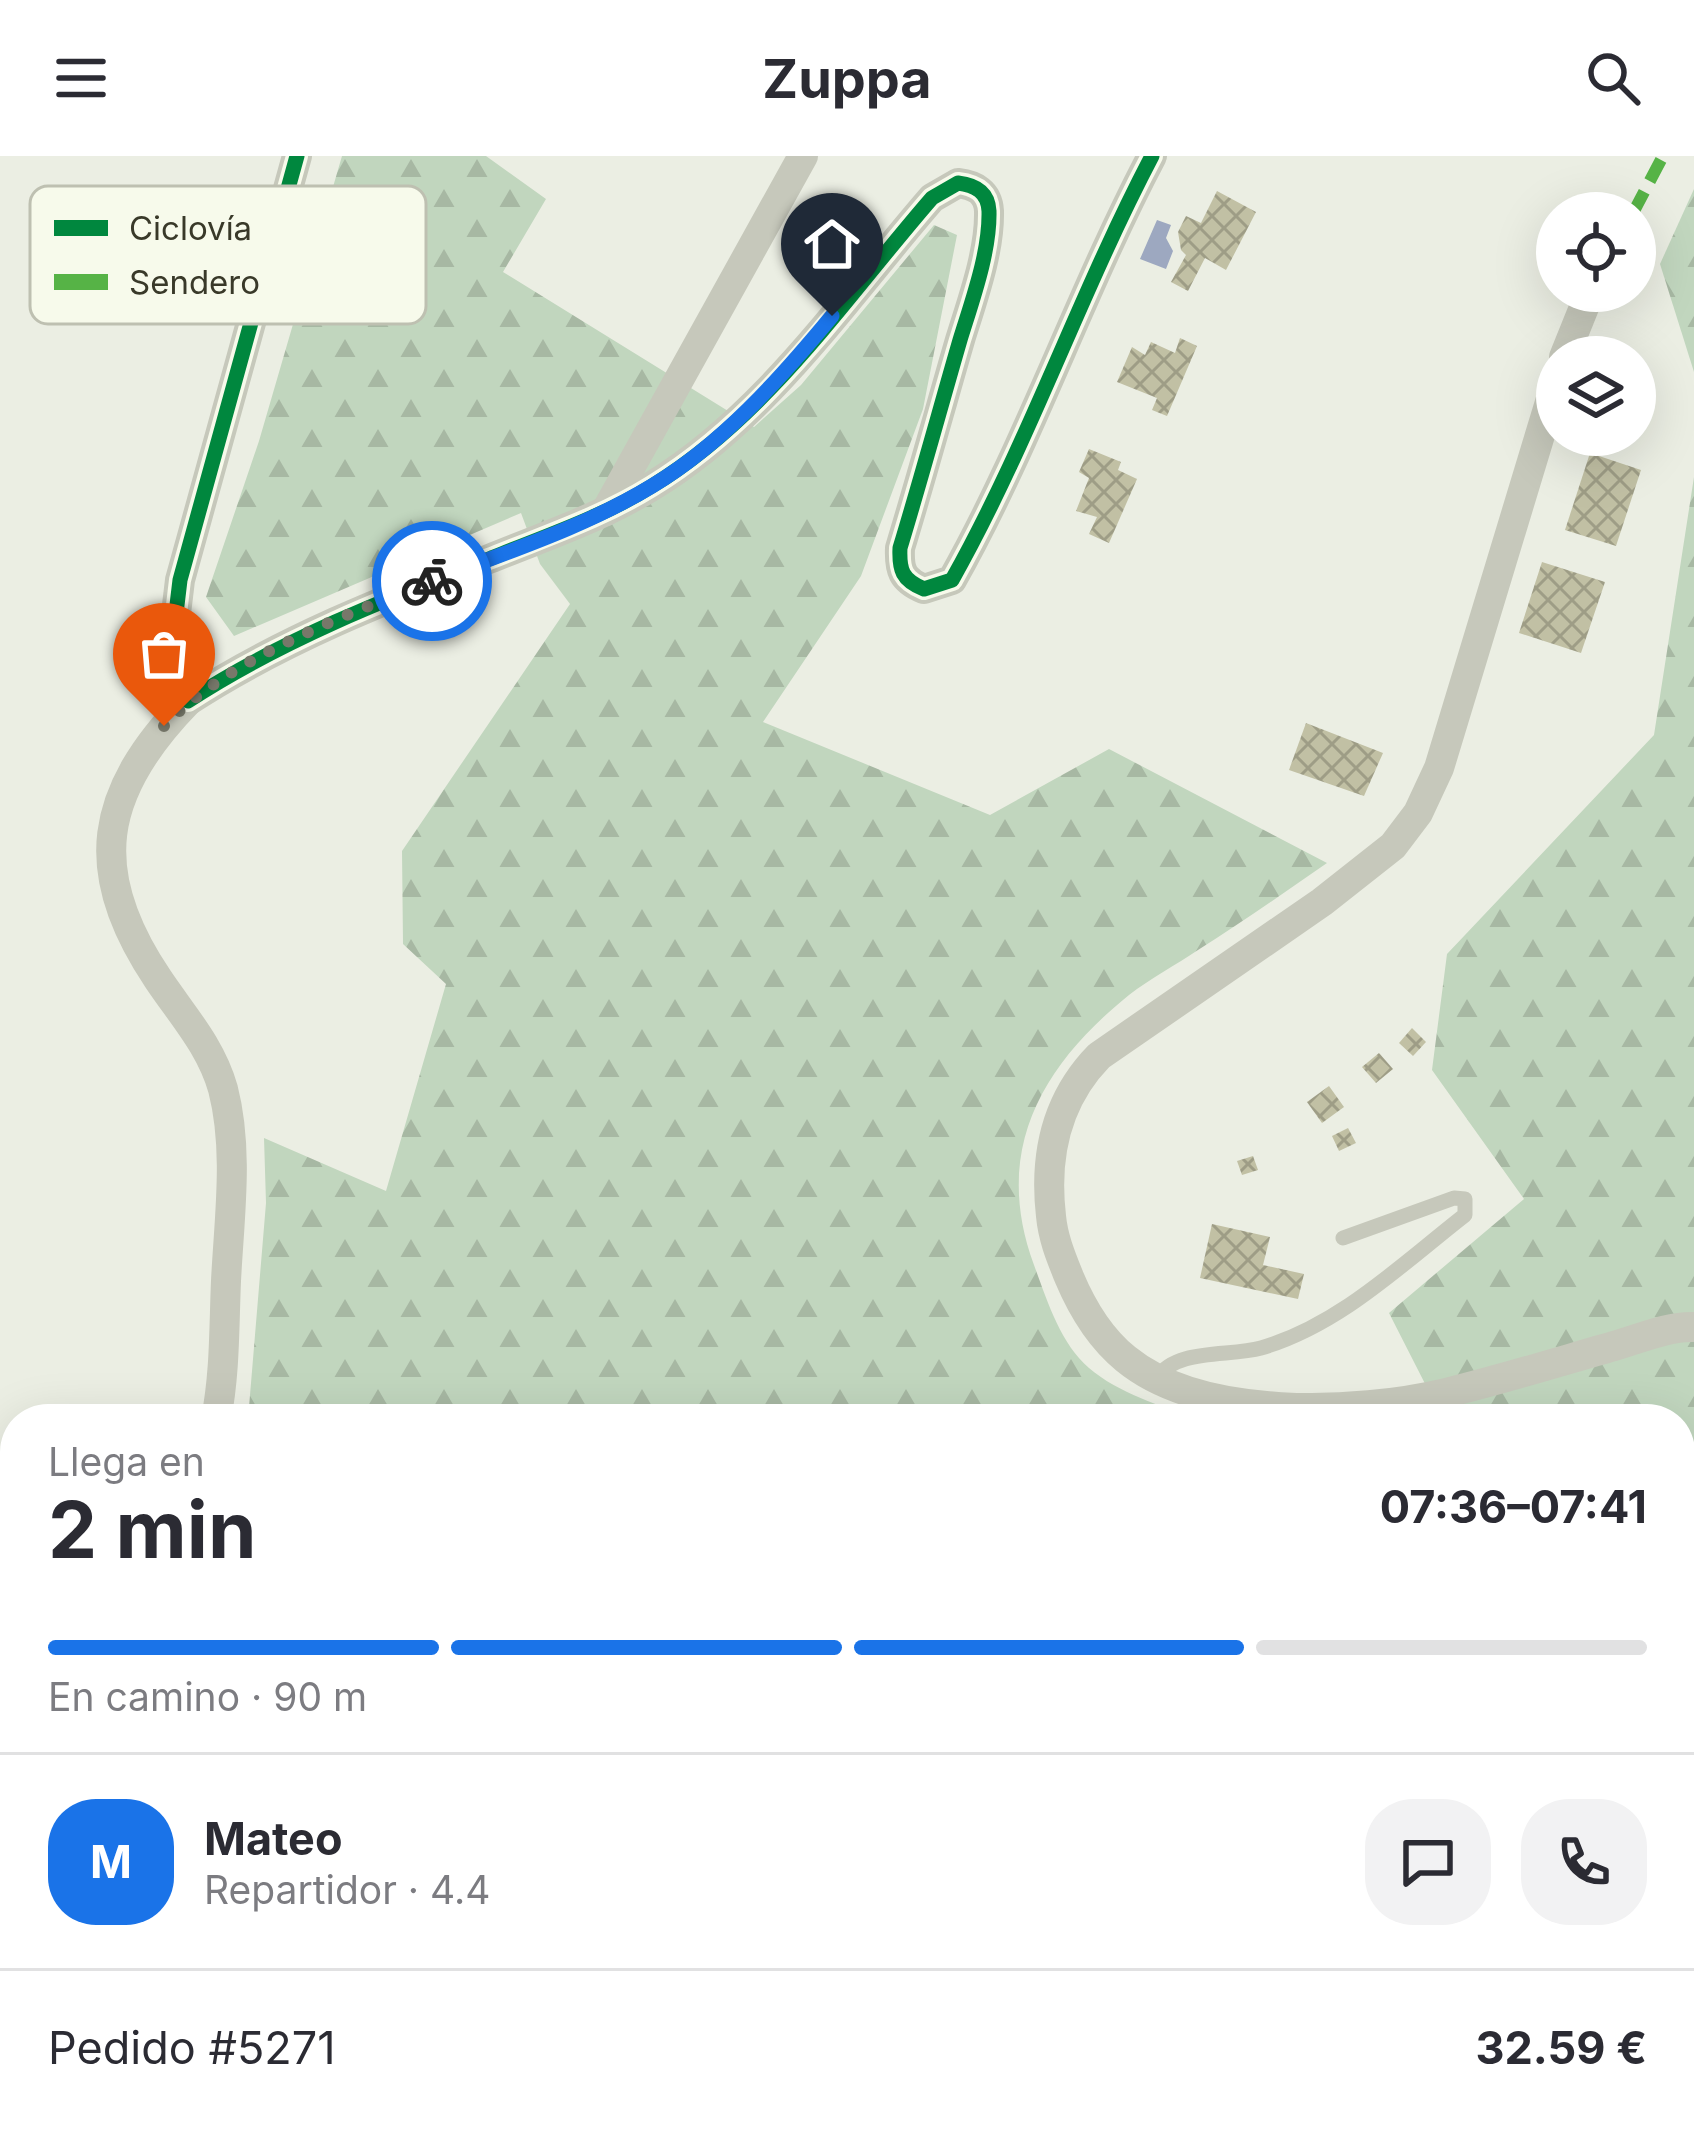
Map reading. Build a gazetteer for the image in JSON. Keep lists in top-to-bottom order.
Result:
{
  "legend": ["Ciclovía", "Sendero"],
  "page": {
    "header": "Zuppa",
    "heading": ["2 min", "Llega en", "07:36–07:41"],
    "panel": [
      "Mateo",
      "Repartidor · 4.4",
      "Pedido #5271",
      "32.59 €"
    ],
    "bar": "En camino · 90 m",
    "round": "M"
  }
}
